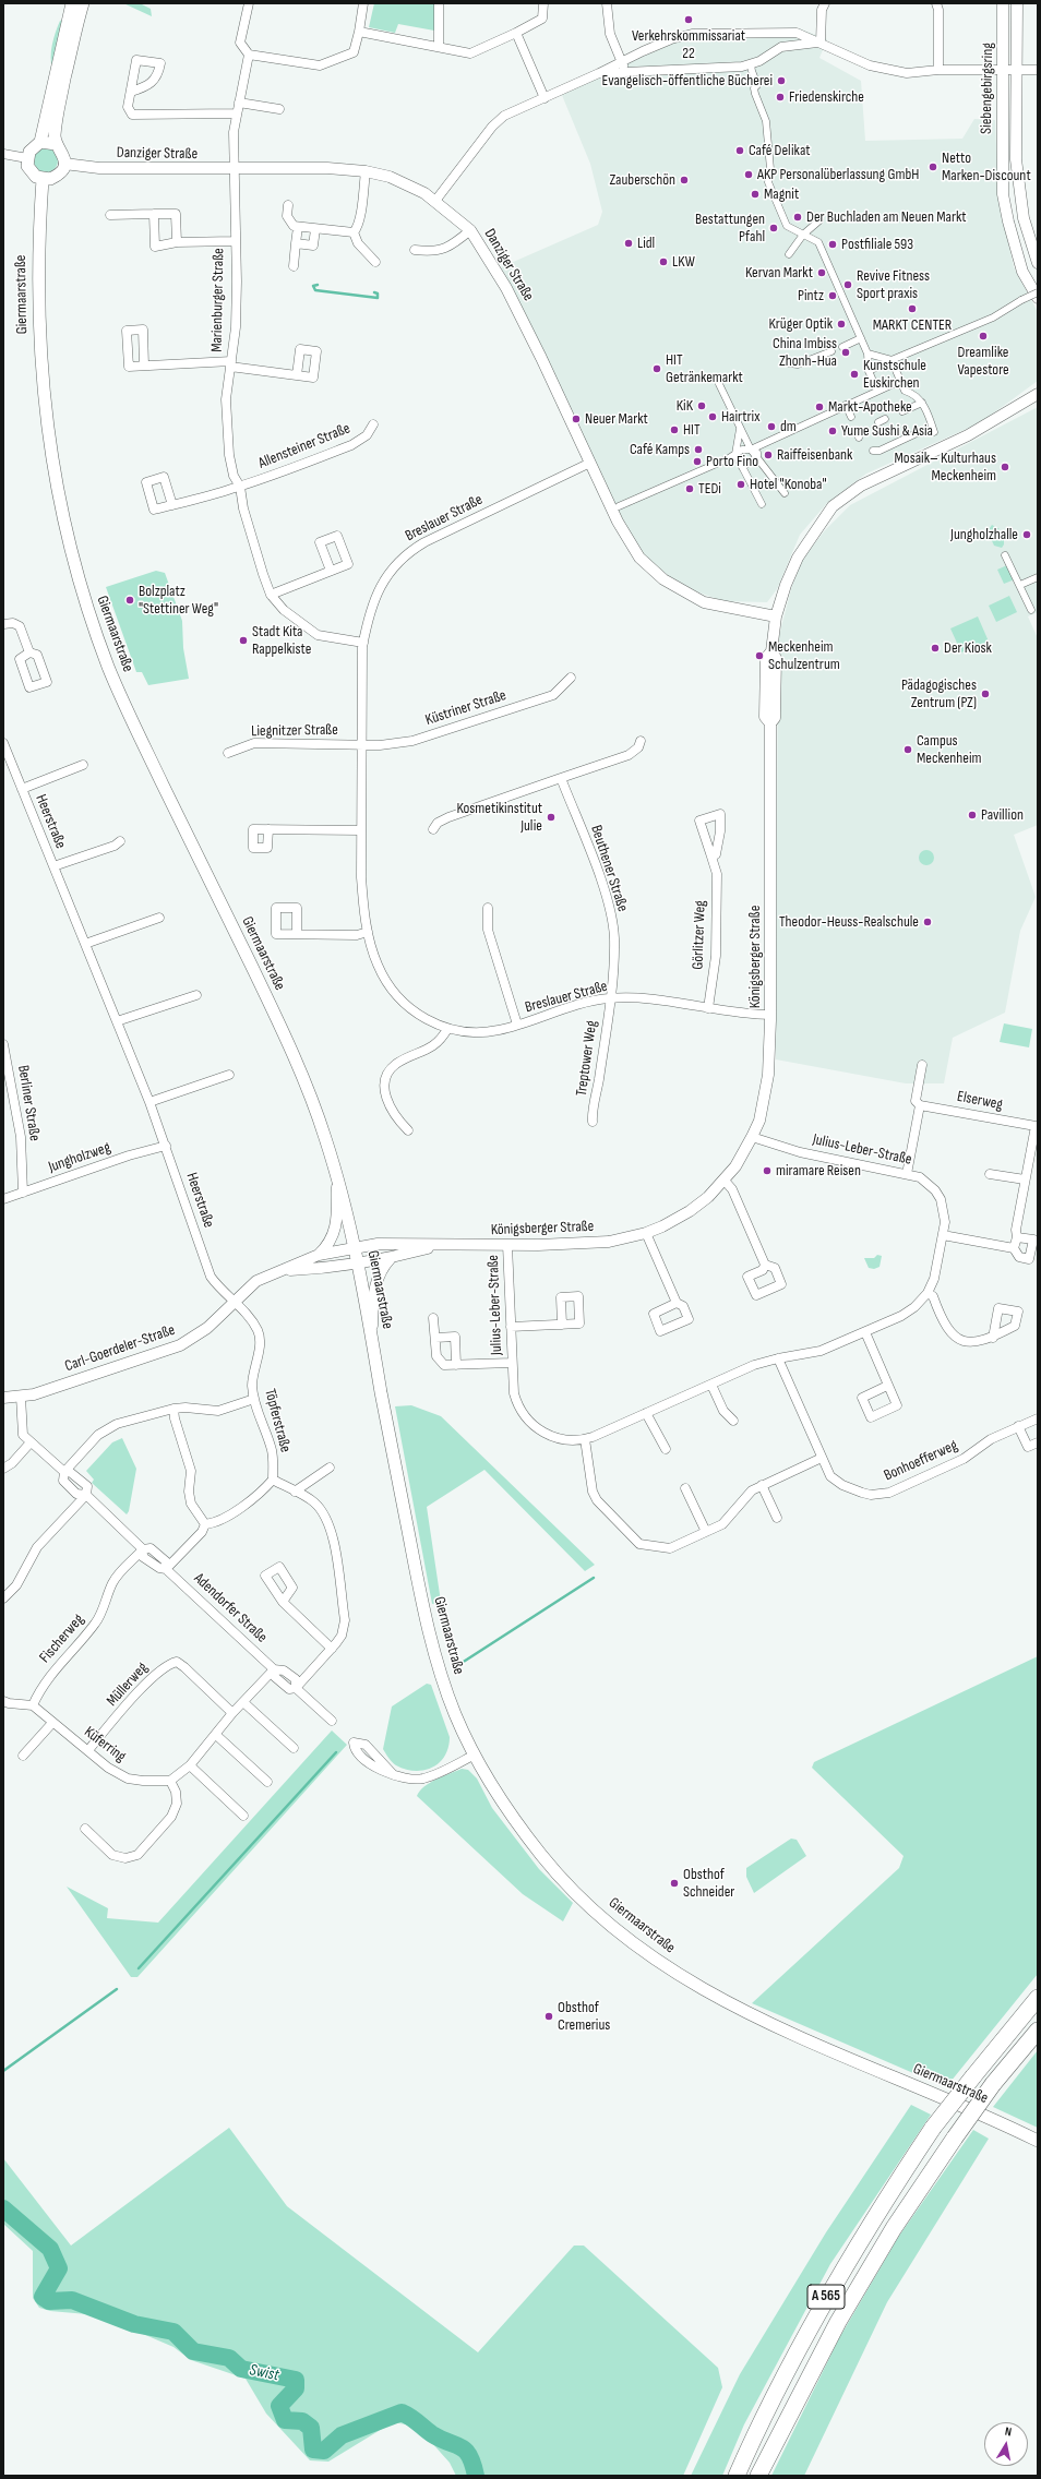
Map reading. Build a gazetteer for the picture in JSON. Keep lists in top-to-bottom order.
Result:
{
  "streets": {
    "highway": ["A 565"],
    "main road": ["Giermaarstraße"],
    "street": [
      "Siebengebirgsring",
      "Danziger Straße",
      "Marienburger Straße",
      "Allensteiner Straße",
      "Breslauer Straße",
      "Küstriner Straße",
      "Liegnitzer Straße",
      "Heerstraße",
      "Beuthener Straße",
      "Görlitzer Weg",
      "Königsberger Straße",
      "Treptower Weg",
      "Elserweg",
      "Berliner Straße",
      "Julius-Leber-Straße",
      "Jungholzweg",
      "Carl-Goerdeler-Straße",
      "Töpferstraße",
      "Bonhoefferweg",
      "Adendorfer Straße",
      "Fischerweg",
      "Müllerweg",
      "Küferring"
    ]
  },
  "crossings": [
    ["Danziger Straße", "Giermaarstraße"],
    ["Danziger Straße", "Marienburger Straße"],
    ["Danziger Straße", "Breslauer Straße"],
    ["Danziger Straße", "Königsberger Straße"],
    ["Giermaarstraße", "Königsberger Straße"],
    ["Giermaarstraße", "Carl-Goerdeler-Straße"],
    ["Marienburger Straße", "Allensteiner Straße"],
    ["Marienburger Straße", "Breslauer Straße"],
    ["Breslauer Straße", "Küstriner Straße"],
    ["Breslauer Straße", "Liegnitzer Straße"],
    ["Breslauer Straße", "Beuthener Straße"],
    ["Breslauer Straße", "Görlitzer Weg"],
    ["Breslauer Straße", "Königsberger Straße"],
    ["Breslauer Straße", "Treptower Weg"],
    ["Küstriner Straße", "Liegnitzer Straße"],
    ["Heerstraße", "Jungholzweg"],
    ["Heerstraße", "Carl-Goerdeler-Straße"],
    ["Heerstraße", "Töpferstraße"],
    ["Beuthener Straße", "Treptower Weg"],
    ["Königsberger Straße", "Julius-Leber-Straße"],
    ["Königsberger Straße", "Carl-Goerdeler-Straße"],
    ["Berliner Straße", "Jungholzweg"],
    ["Julius-Leber-Straße", "Bonhoefferweg"],
    ["Carl-Goerdeler-Straße", "Töpferstraße"],
    ["Carl-Goerdeler-Straße", "Adendorfer Straße"],
    ["Adendorfer Straße", "Fischerweg"],
    ["Fischerweg", "Küferring"],
    ["Müllerweg", "Küferring"]
  ],
  "water": ["Swist"],
  "places": [
    "Verkehrskommissariat 22",
    "Evangelisch-öffentliche Bücherei",
    "Friedenskirche",
    "Café Delikat",
    "Netto Marken-Discount",
    "AKP Personalüberlassung GmbH",
    "Zauberschön",
    "Magnit",
    "Der Buchladen am Neuen Markt",
    "Bestattungen Pfahl",
    "Lidl",
    "Postfiliale 593",
    "LKW",
    "Kervan Markt",
    "Revive Fitness Sport praxis",
    "Pintz",
    "MARKT CENTER",
    "Krüger Optik",
    "Dreamlike Vapestore",
    "China Imbiss Zhonh-Hua",
    "HIT Getränkemarkt",
    "Kunstschule Euskirchen",
    "KiK",
    "Markt-Apotheke",
    "Hairtrix",
    "Neuer Markt",
    "dm",
    "HIT",
    "Yume Sushi & Asia",
    "Café Kamps",
    "Raiffeisenbank",
    "Porto Fino",
    "Mosaik– Kulturhaus Meckenheim",
    "Hotel \"Konoba\"",
    "TEDi",
    "Jungholzhalle",
    "Bolzplatz \"Stettiner Weg\"",
    "Stadt Kita Rappelkiste",
    "Der Kiosk",
    "Meckenheim Schulzentrum",
    "Pädagogisches Zentrum (PZ)",
    "Campus Meckenheim",
    "Pavillion",
    "Kosmetikinstitut Julie",
    "Theodor-Heuss-Realschule",
    "miramare Reisen",
    "Obsthof Schneider",
    "Obsthof Cremerius"
  ],
  "north": "top"
}
